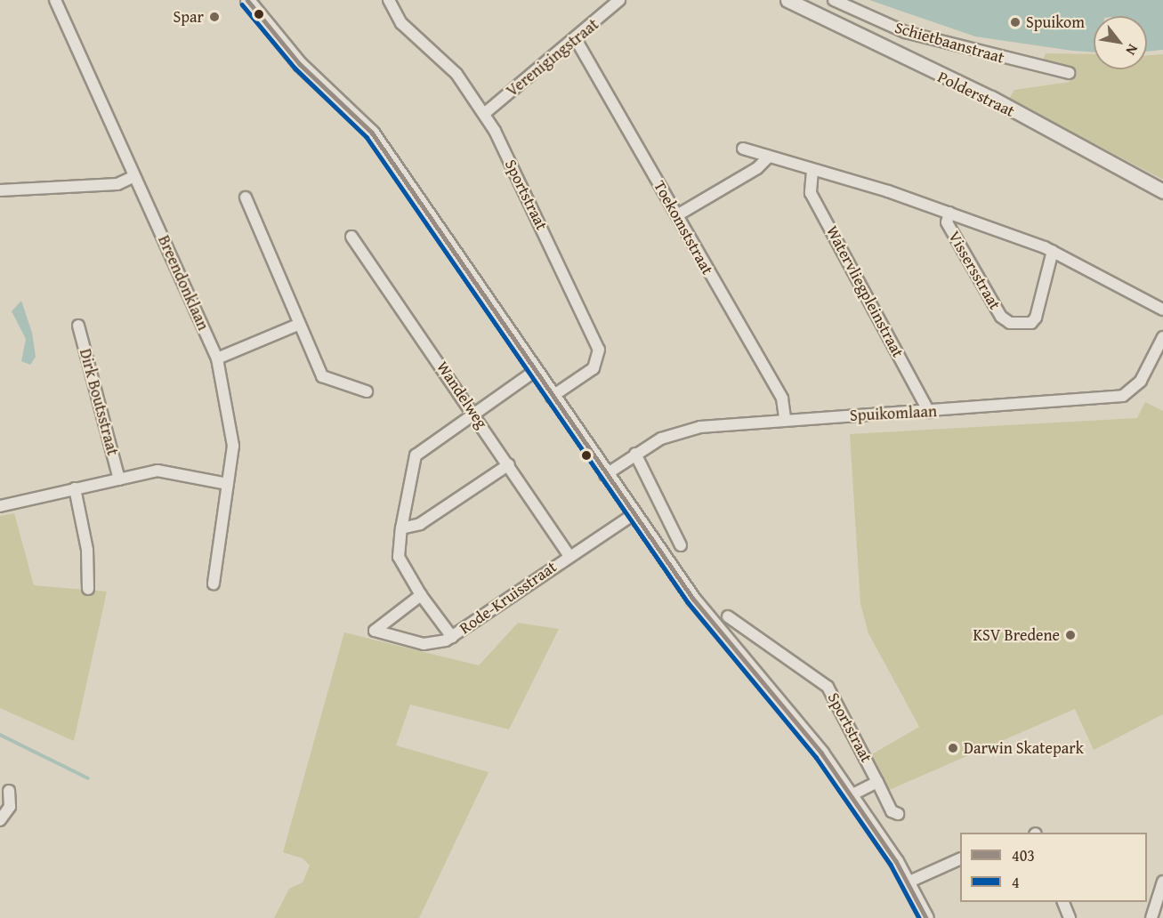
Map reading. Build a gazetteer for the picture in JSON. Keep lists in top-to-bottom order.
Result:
{
  "streets": {
    "street": [
      "Schietbaanstraat",
      "Verenigingstraat",
      "Polderstraat",
      "Sportstraat",
      "Toekomststraat",
      "Vissersstraat",
      "Breendonklaan",
      "Watervliegpleinstraat",
      "Wandelweg",
      "Dirk Boutsstraat",
      "Spuikomlaan",
      "Rode-Kruisstraat"
    ]
  },
  "crossings": [
    ["Verenigingstraat", "Sportstraat"],
    ["Verenigingstraat", "Toekomststraat"],
    ["Toekomststraat", "Spuikomlaan"],
    ["Vissersstraat", "Watervliegpleinstraat"],
    ["Watervliegpleinstraat", "Spuikomlaan"],
    ["Wandelweg", "Rode-Kruisstraat"]
  ],
  "places": [
    "Spar",
    "Spuikom",
    "KSV Bredene",
    "Darwin Skatepark"
  ],
  "lines": ["transit line 403", "transit line 4"],
  "legend": ["403", "4"],
  "north": "bottom right"
}
